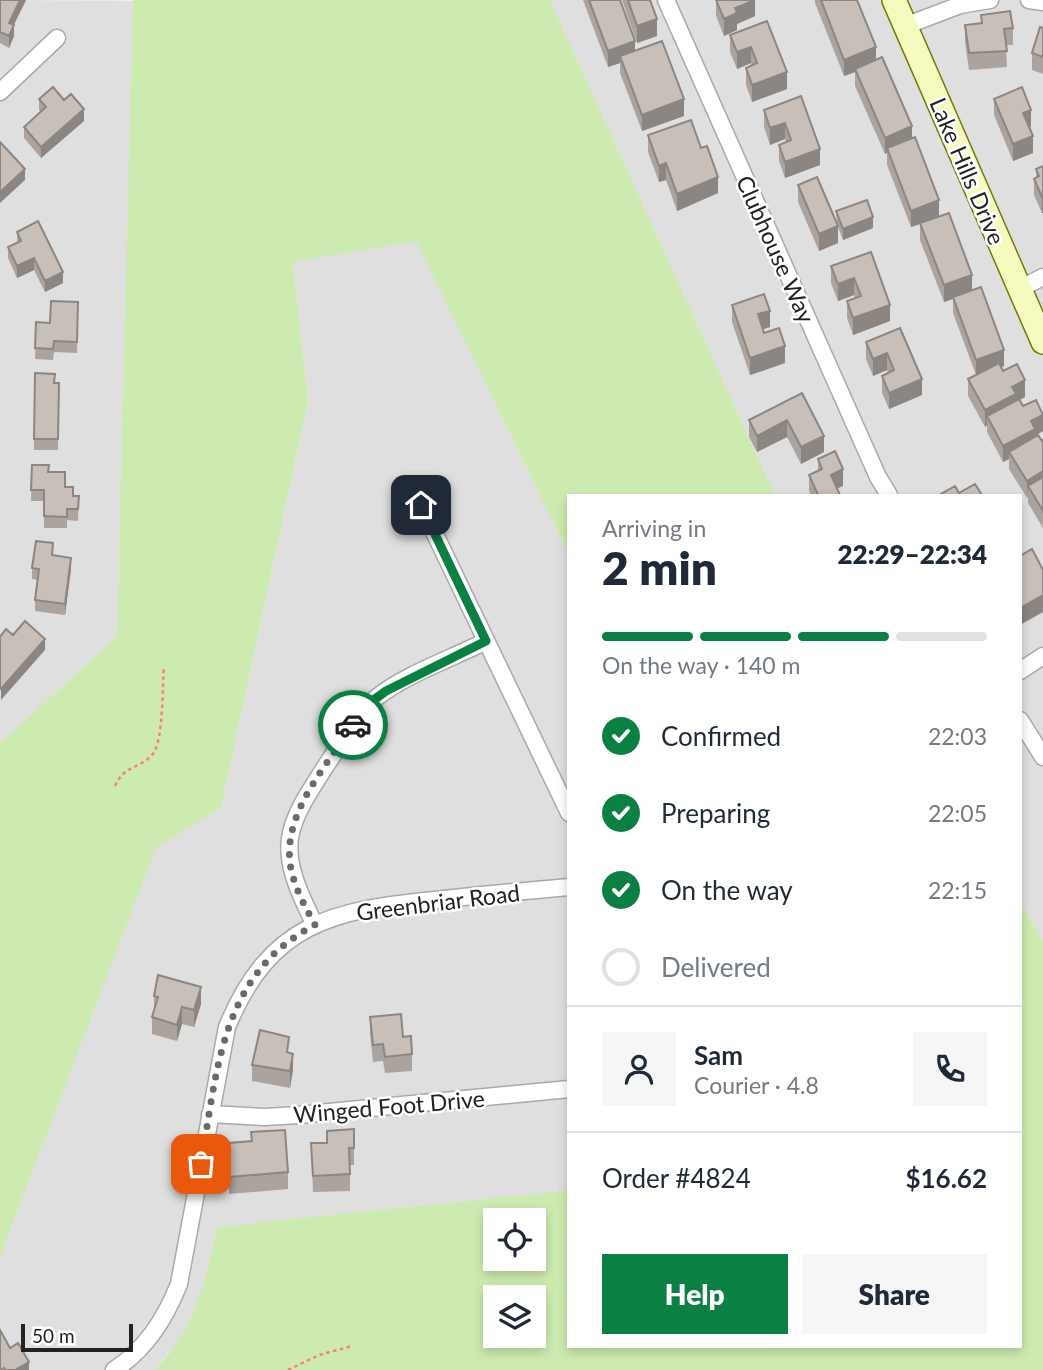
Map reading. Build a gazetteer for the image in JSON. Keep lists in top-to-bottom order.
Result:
{
  "streets": {
    "street": [
      "Lake Hills Drive",
      "Clubhouse Way",
      "Greenbriar Road",
      "Winged Foot Drive"
    ]
  },
  "crossings": [
    ["Greenbriar Road", "Winged Foot Drive"]
  ],
  "scale_bar": "50 m",
  "page": {
    "heading": ["2 min", "Arriving in", "22:29–22:34"],
    "panel": [
      "Sam",
      "Courier · 4.8",
      "Order #4824",
      "$16.62"
    ],
    "bar": "On the way · 140 m",
    "list": [
      ["Confirmed", "22:03"],
      ["Preparing", "22:05"],
      ["On the way", "22:15"],
      "Delivered"
    ],
    "buttons": ["Help", "Share"],
    "scale": "50 m"
  }
}
